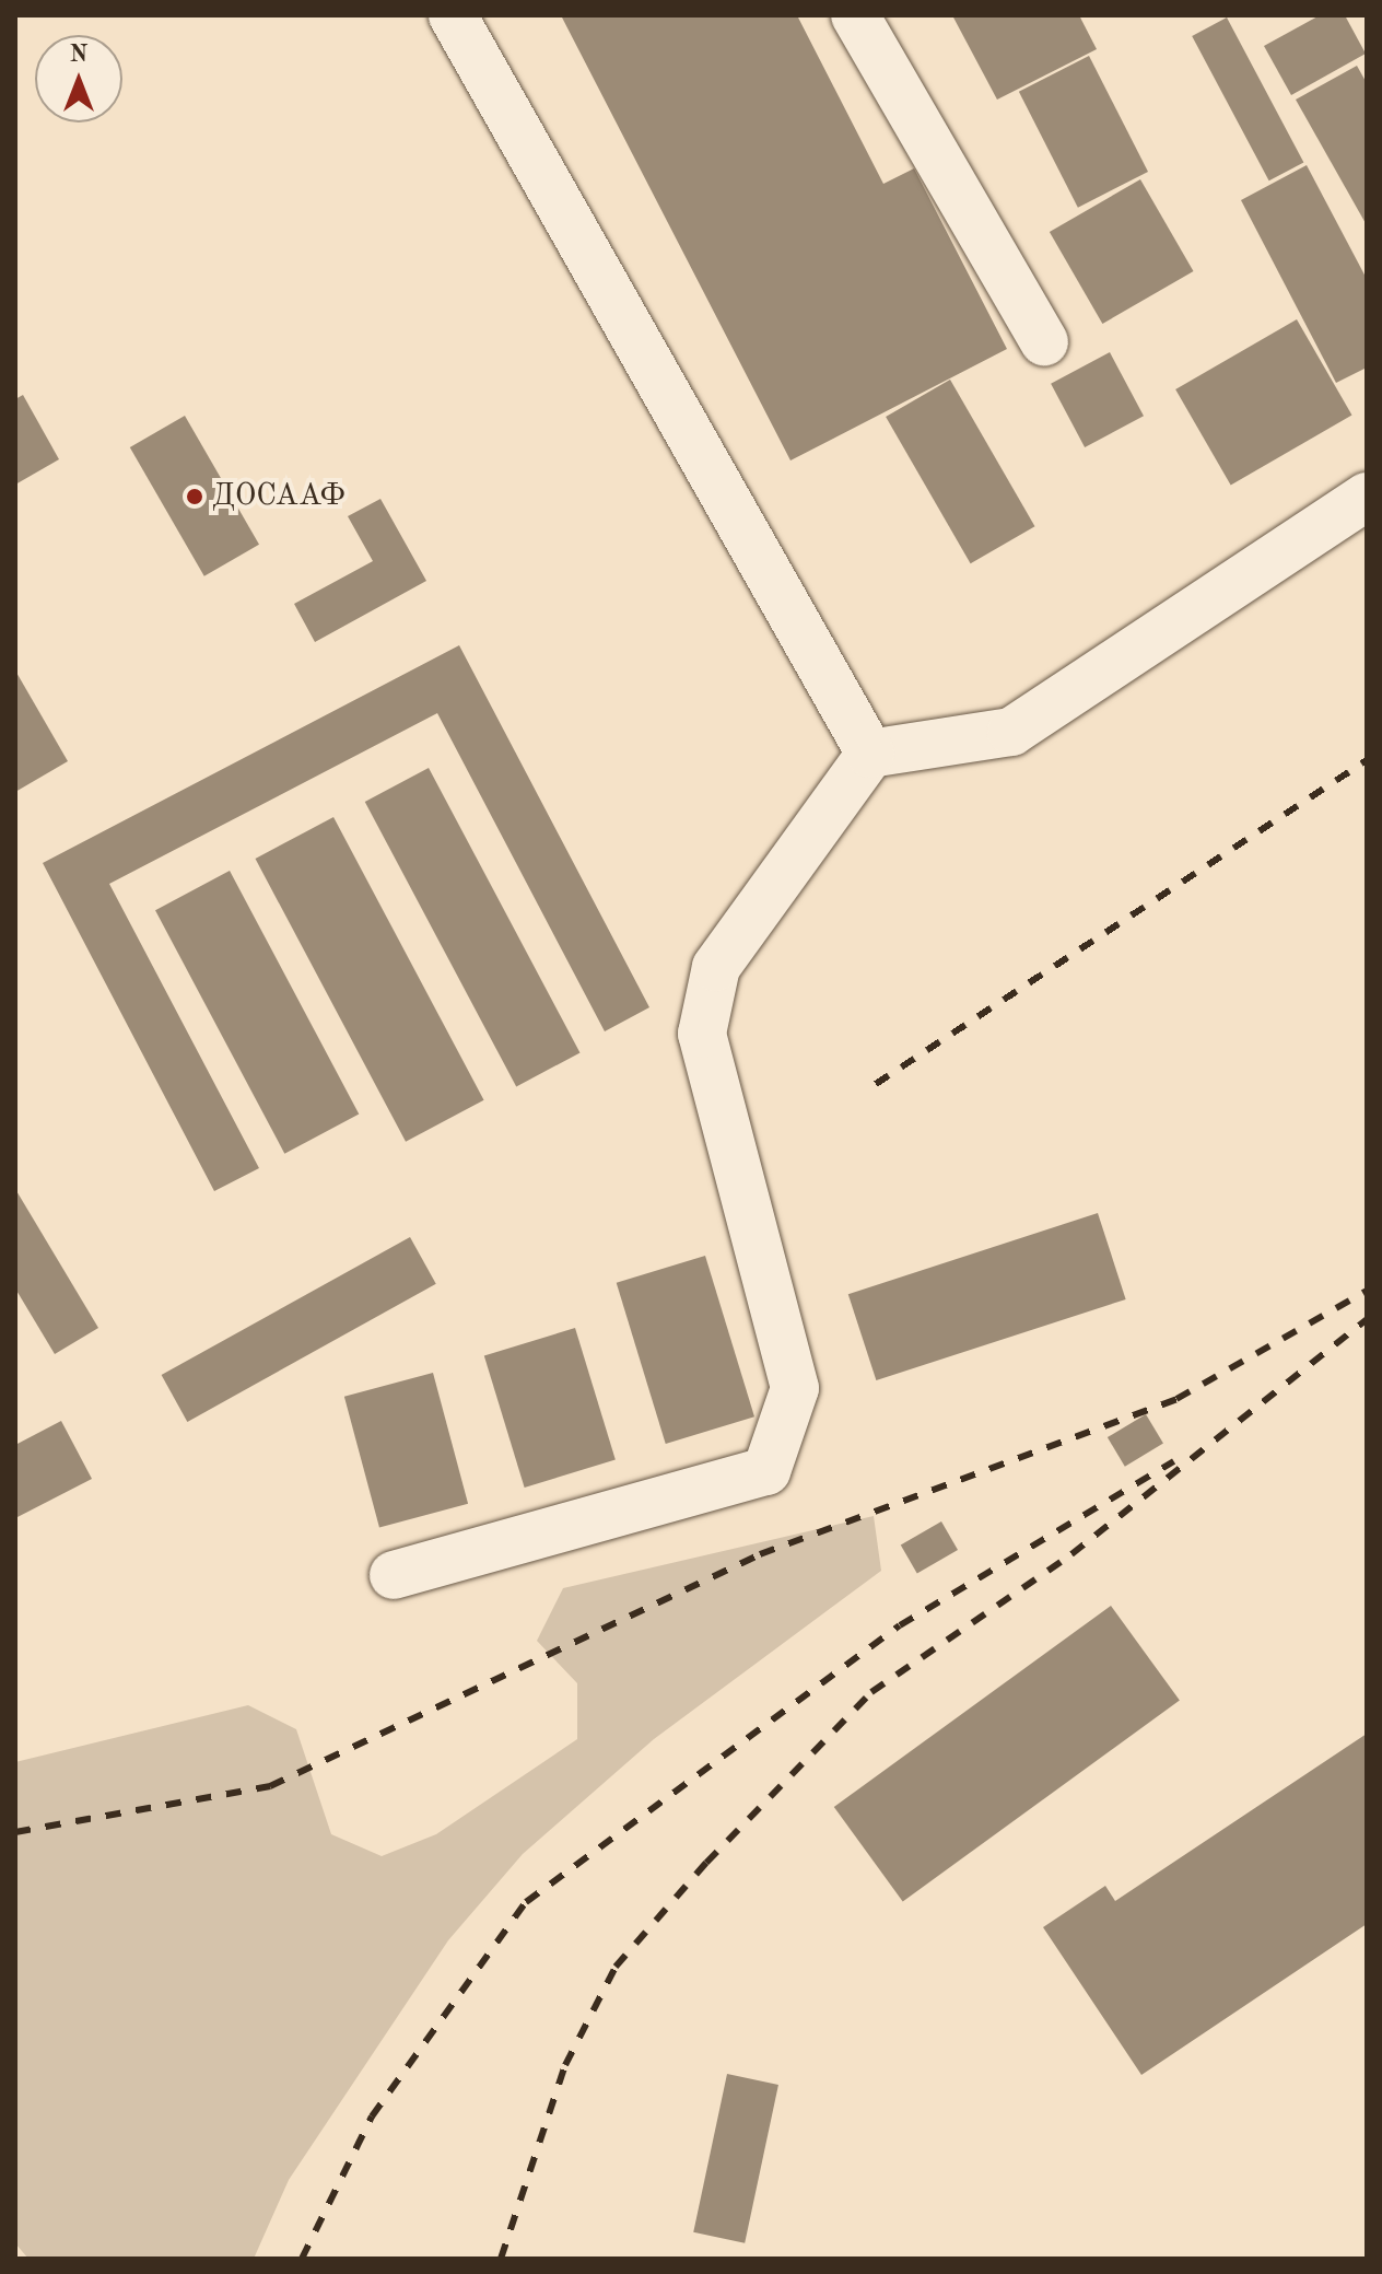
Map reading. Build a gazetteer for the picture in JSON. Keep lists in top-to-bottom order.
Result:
{
  "places": ["ДОСААФ"],
  "north": "top"
}
